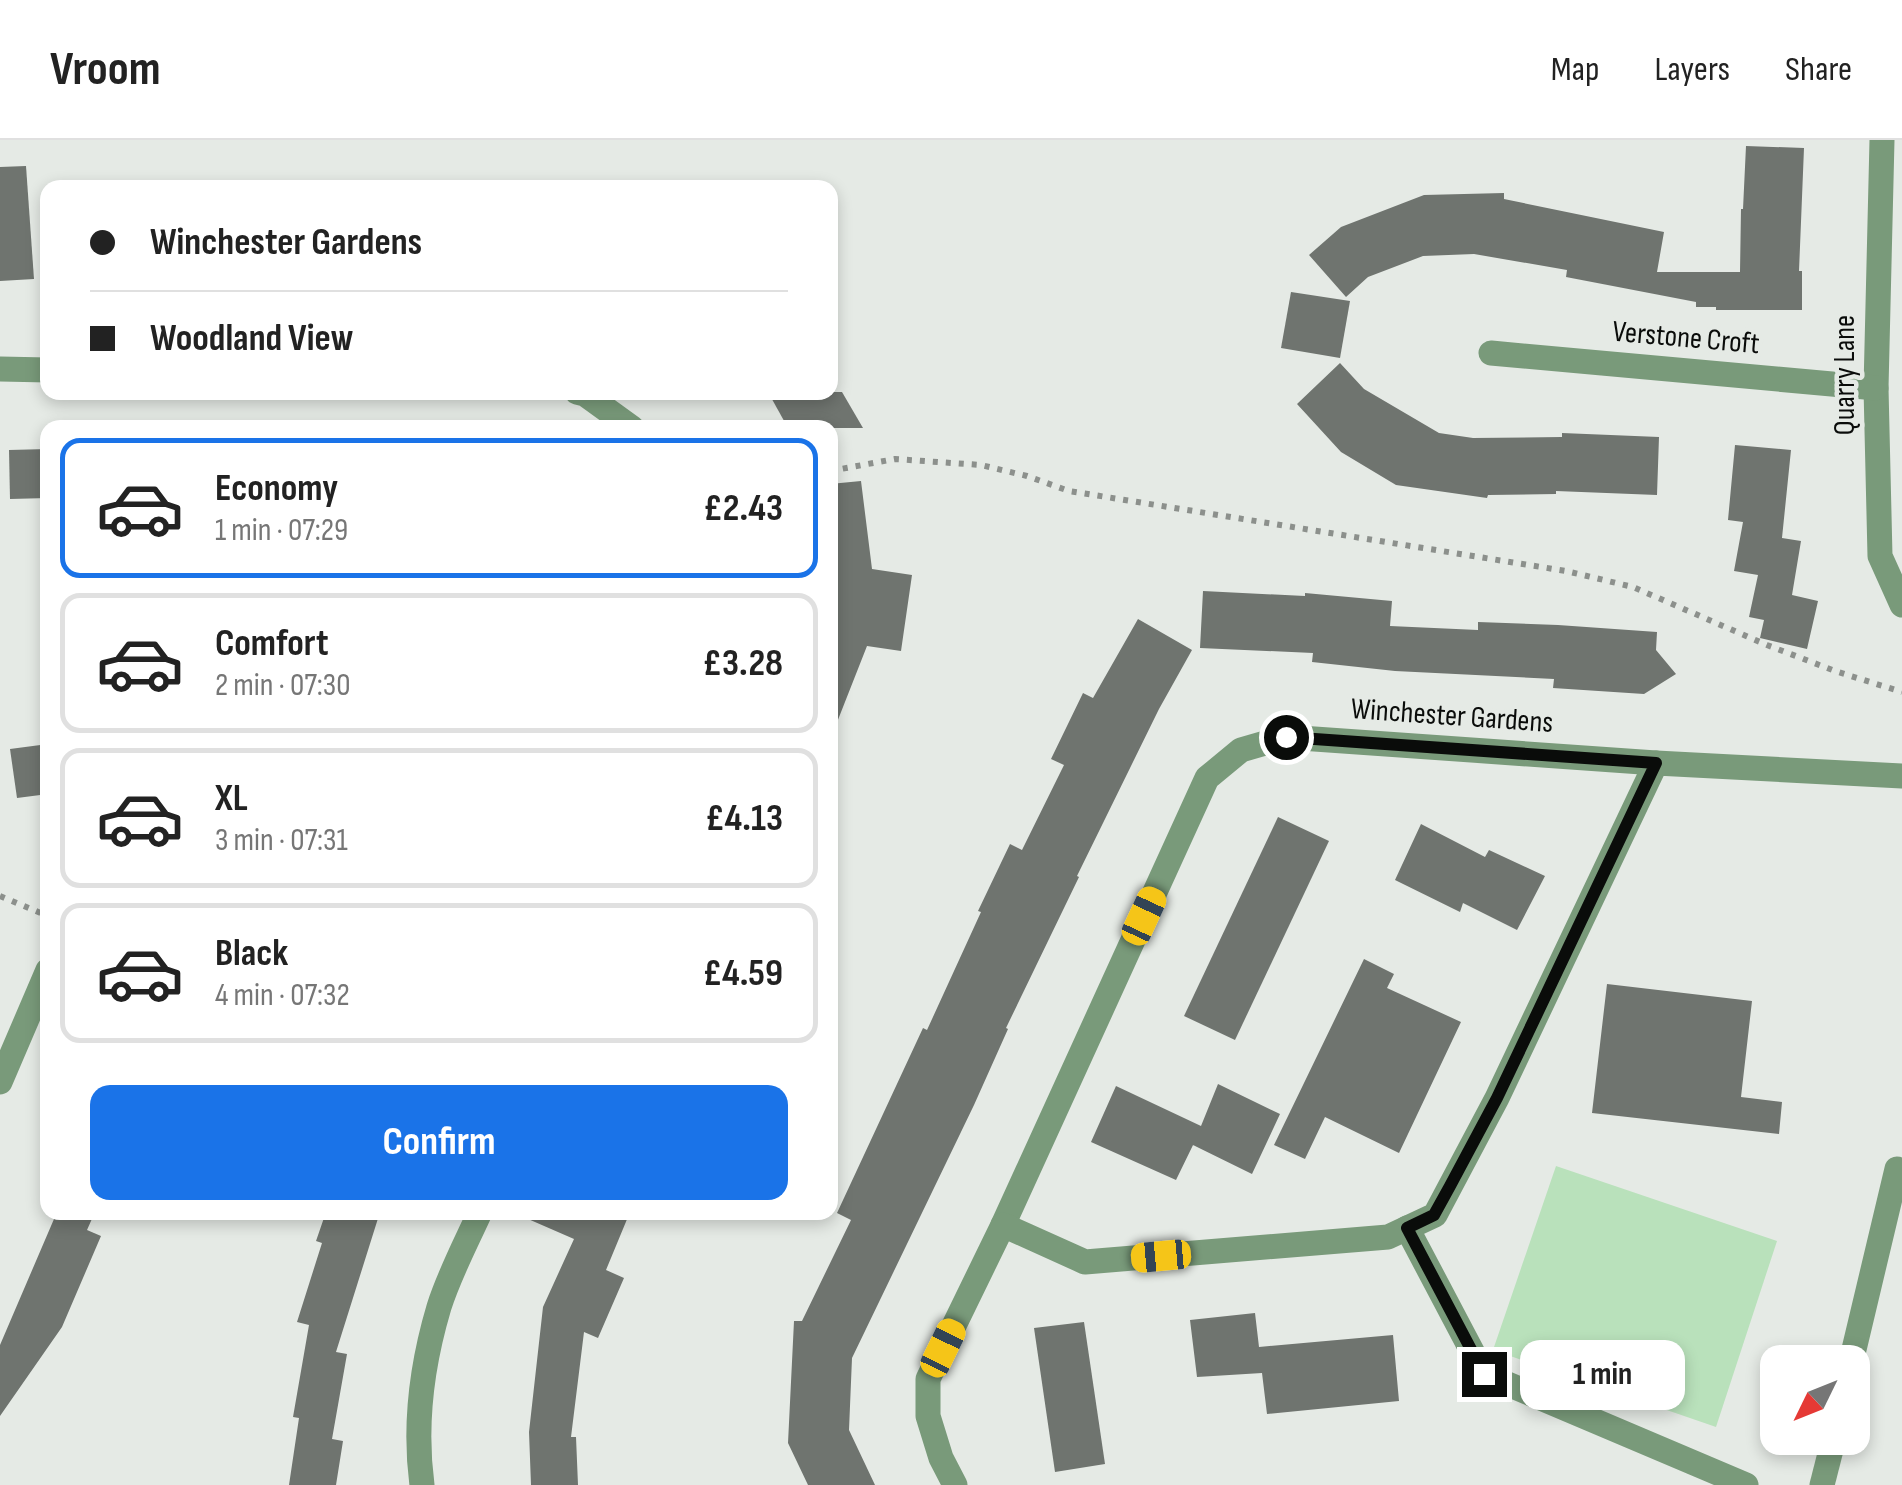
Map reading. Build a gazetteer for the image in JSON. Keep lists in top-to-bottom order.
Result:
{
  "streets": {
    "street": ["Verstone Croft", "Quarry Lane", "Winchester Gardens"]
  },
  "crossings": [
    ["Verstone Croft", "Quarry Lane"]
  ],
  "north": "bottom left",
  "page": {
    "header": "Vroom",
    "nav": ["Map", "Layers", "Share"],
    "banner": ["Winchester Gardens", "Woodland View"],
    "list": [
      {
        "name": "Economy",
        "note": "1 min · 07:29",
        "value": "£2.43"
      },
      {
        "name": "Comfort",
        "note": "2 min · 07:30",
        "value": "£3.28"
      },
      {
        "name": "XL",
        "note": "3 min · 07:31",
        "value": "£4.13"
      },
      {
        "name": "Black",
        "note": "4 min · 07:32",
        "value": "£4.59"
      }
    ],
    "buttons": "Confirm",
    "bubble": "1 min"
  }
}
